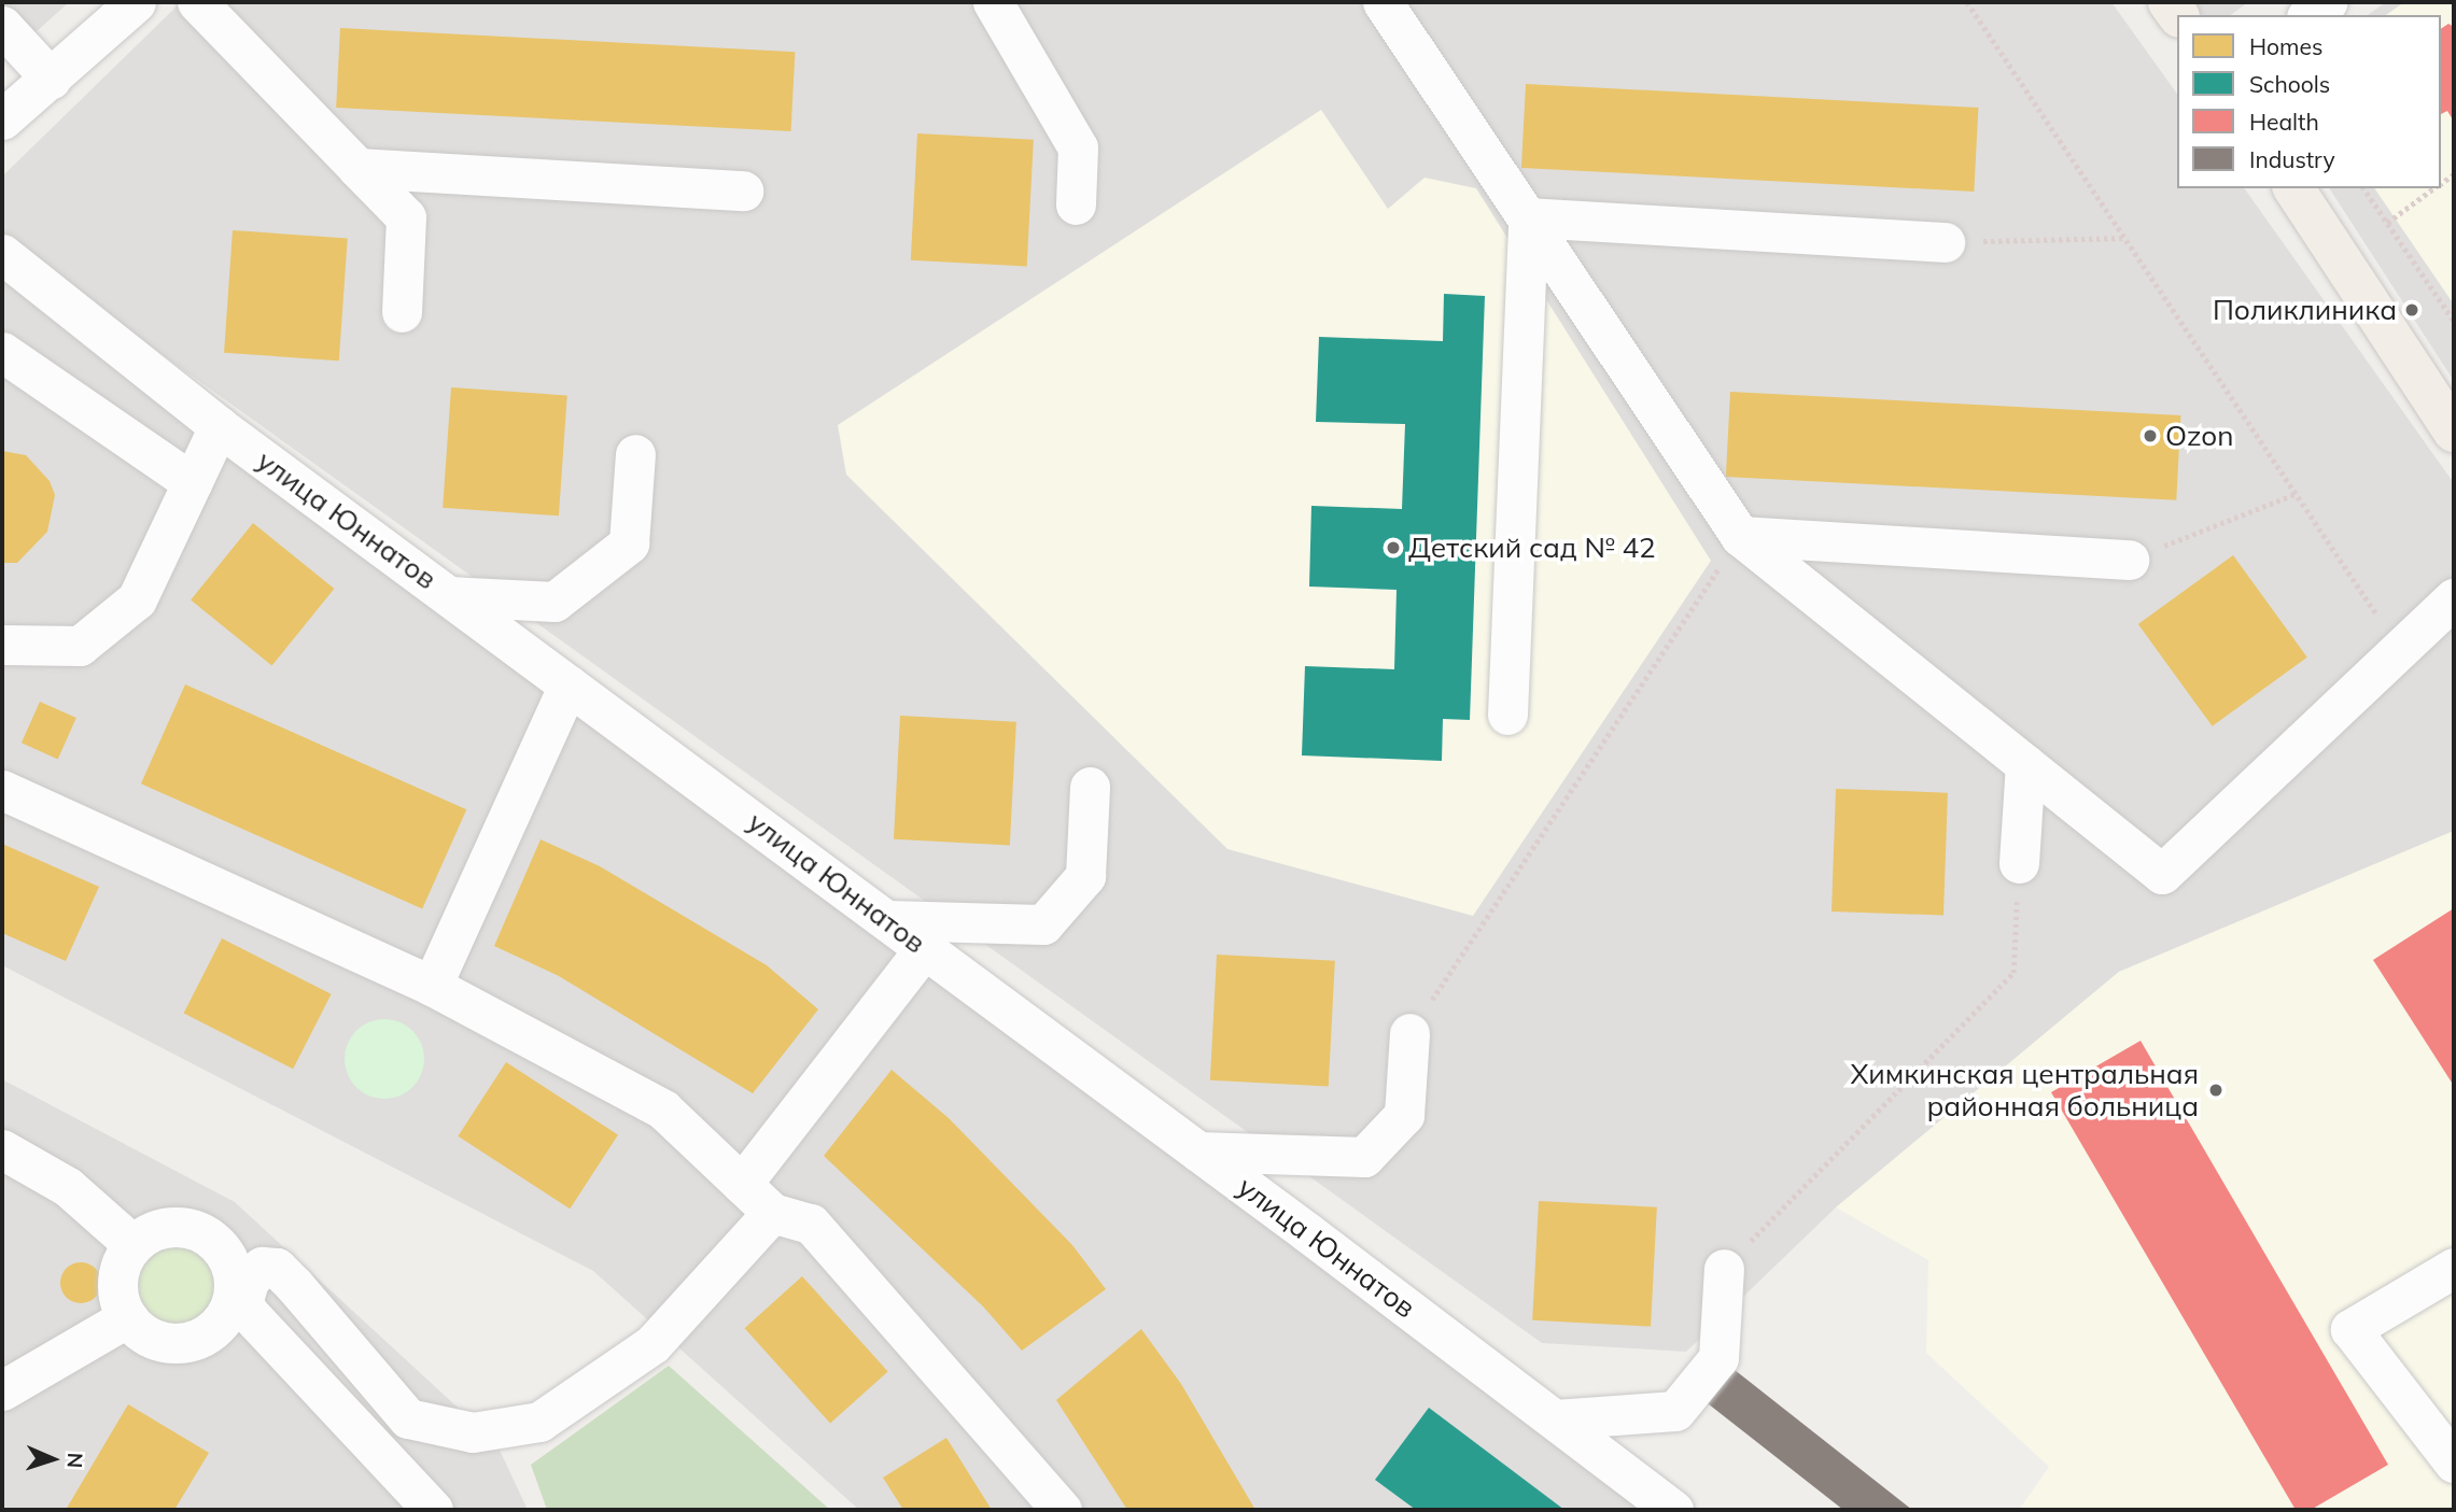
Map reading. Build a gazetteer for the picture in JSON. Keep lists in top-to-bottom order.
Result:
{
  "streets": {
    "street": ["улица Юннатов"]
  },
  "places": [
    "Поликлиника",
    "Ozon",
    "Детский сад № 42",
    "Химкинская центральная районная больница"
  ],
  "legend": [
    "Homes",
    "Schools",
    "Health",
    "Industry"
  ],
  "north": "right"
}
